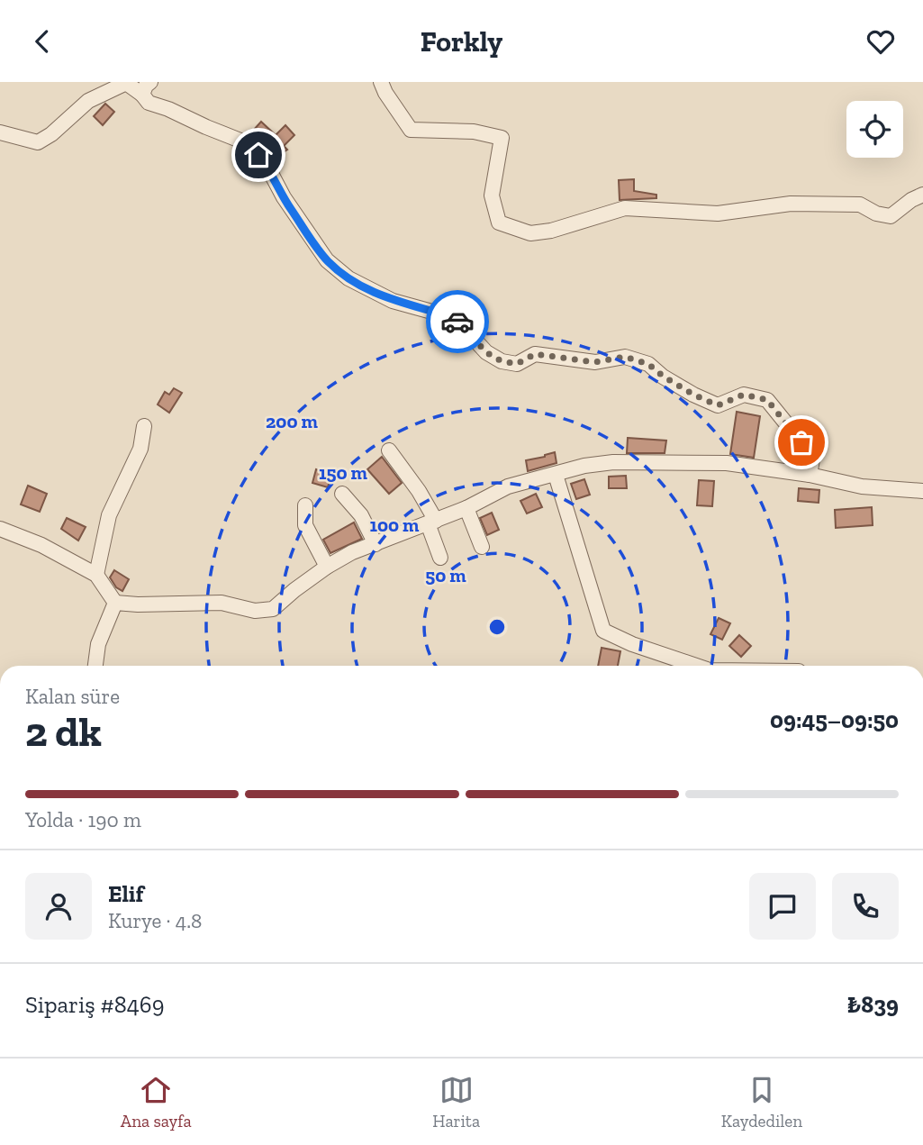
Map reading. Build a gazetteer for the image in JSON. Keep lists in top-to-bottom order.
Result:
{
  "page": {
    "header": "Forkly",
    "heading": ["2 dk", "Kalan süre", "09:45–09:50"],
    "panel": [
      "Elif",
      "Kurye · 4.8",
      "Sipariş #8469",
      "₺839"
    ],
    "bar": "Yolda · 190 m",
    "tabs": ["Ana sayfa", "Harita", "Kaydedilen"]
  },
  "rings": [
    "200 m",
    "150 m",
    "100 m",
    "50 m"
  ]
}
